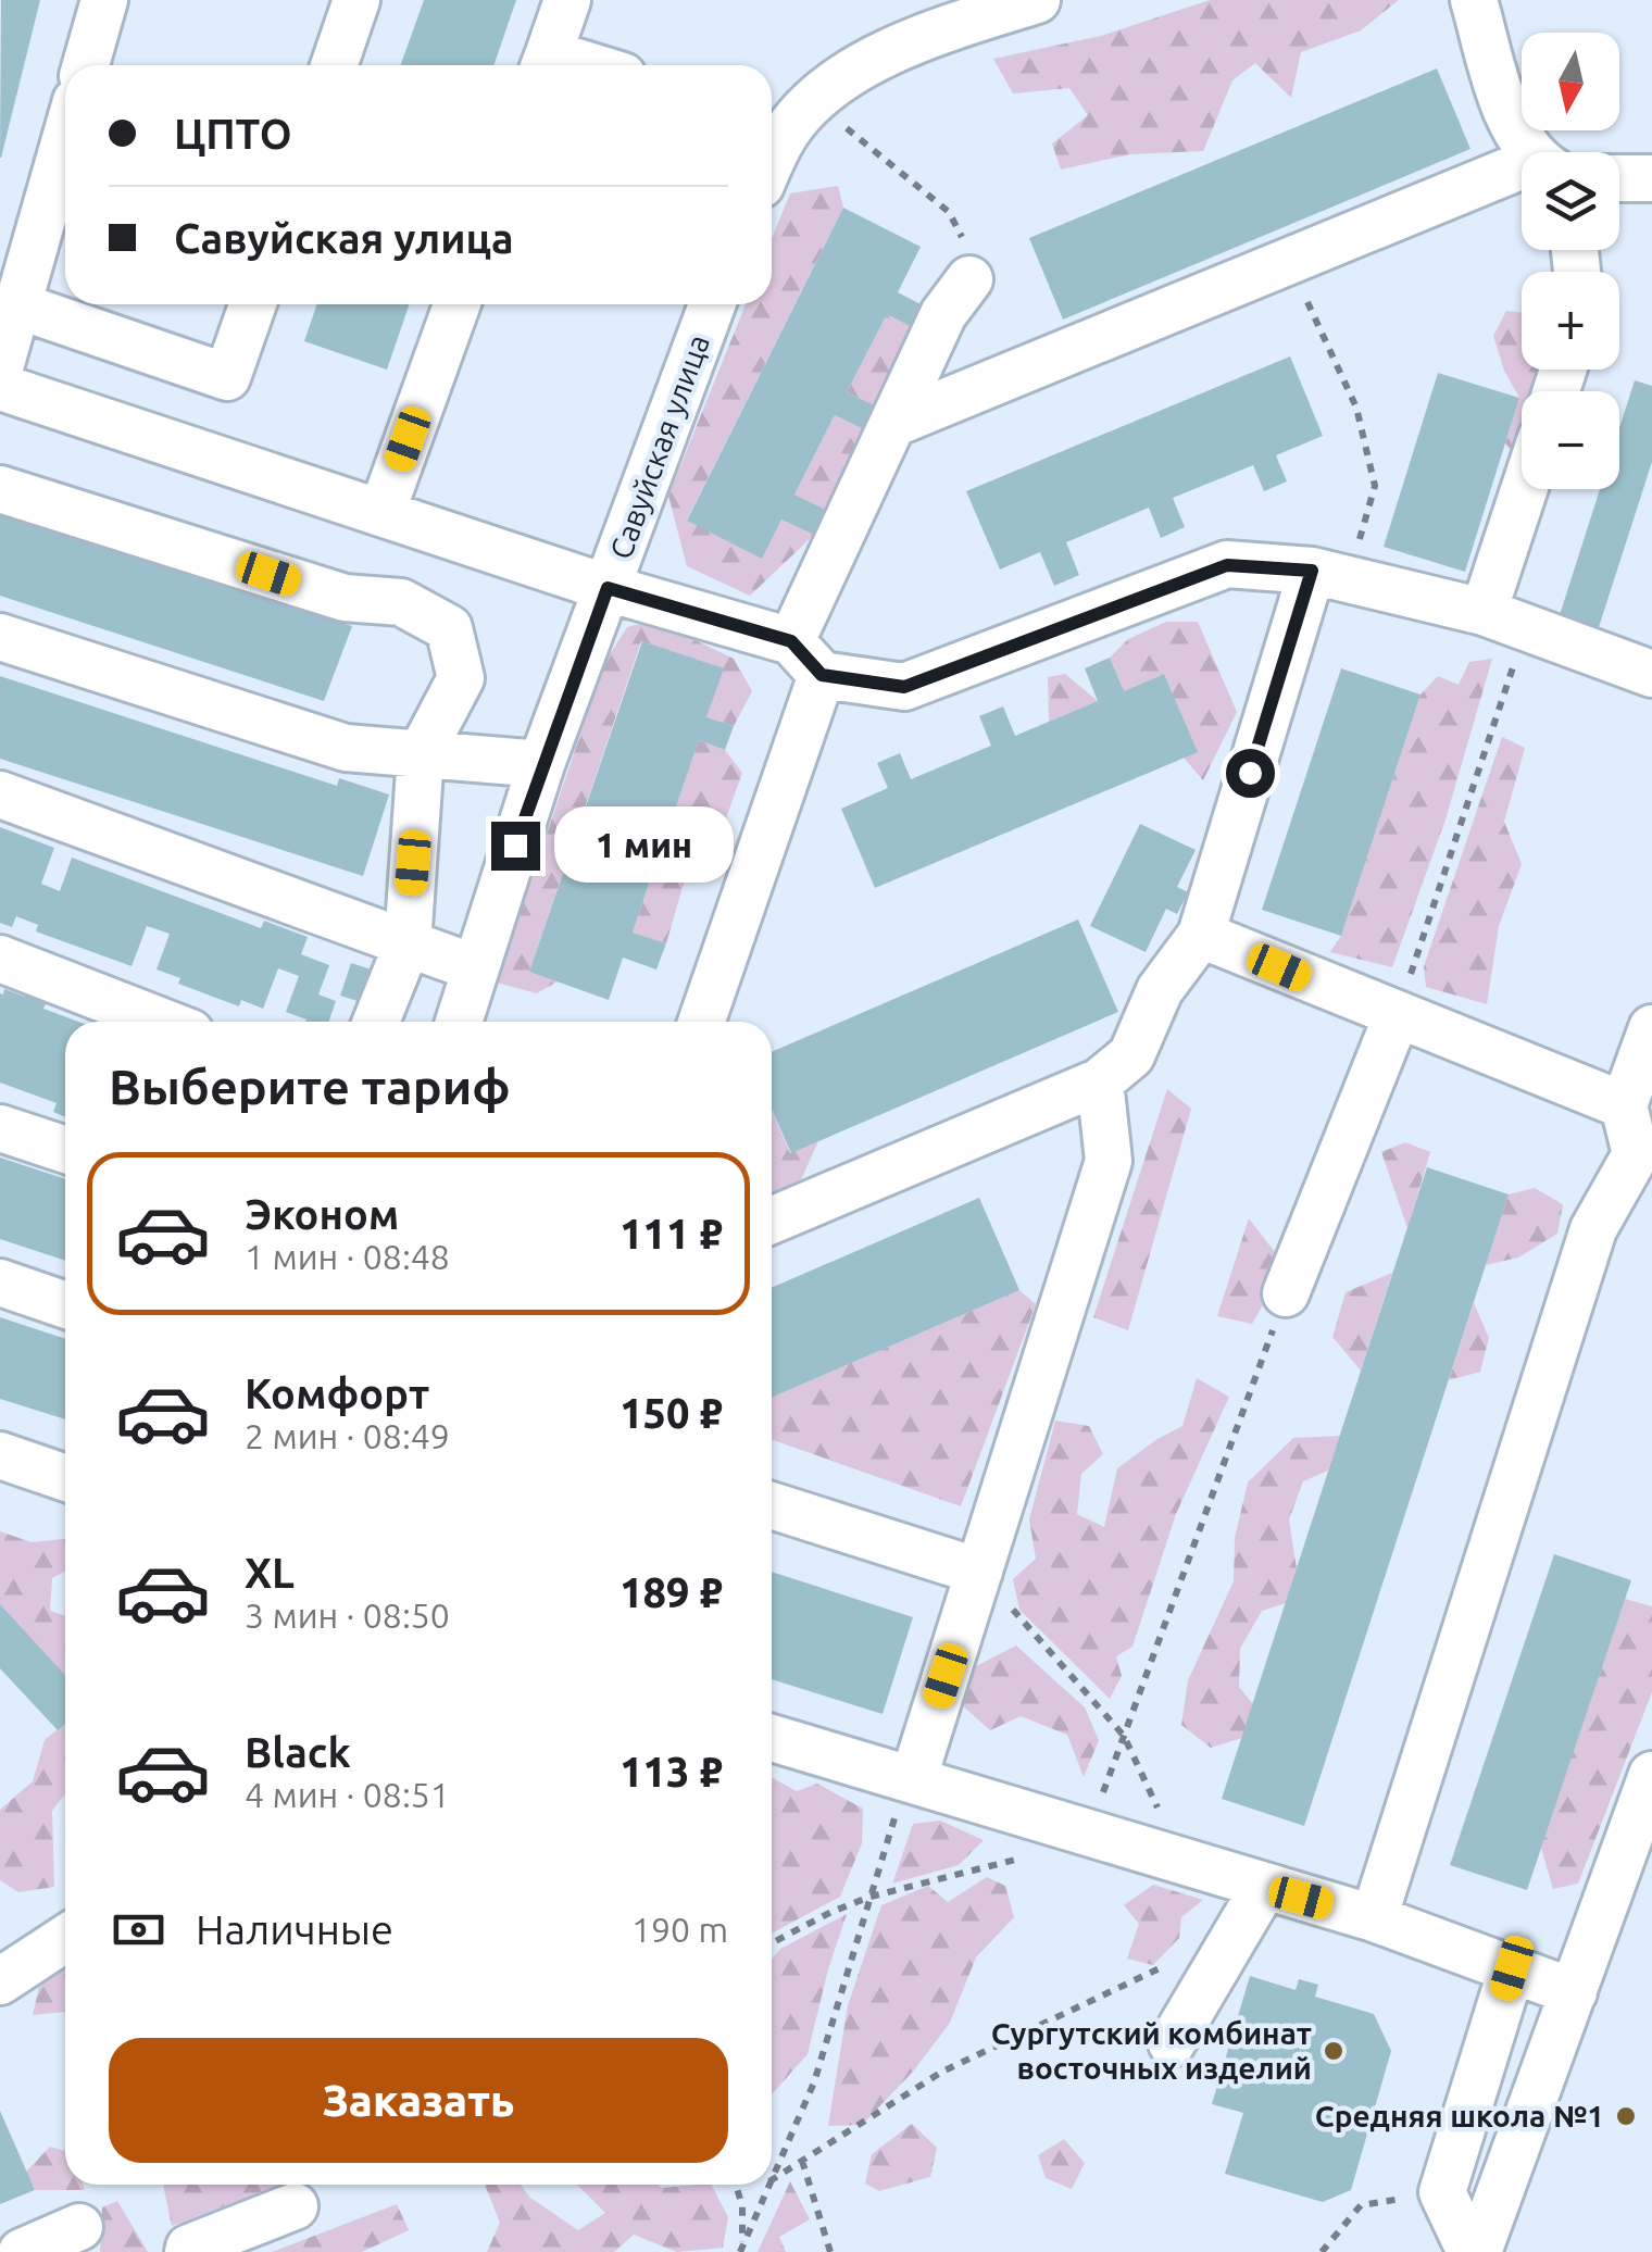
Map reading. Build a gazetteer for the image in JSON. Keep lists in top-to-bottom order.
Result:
{
  "streets": {
    "street": ["Савуйская улица"]
  },
  "places": ["Сургутский комбинат восточных изделий", "Средняя школа №1"],
  "north": "bottom",
  "page": {
    "map_buttons": ["+", "−"],
    "banner": ["ЦПТО", "Савуйская улица"],
    "bubble": "1 мин",
    "heading": "Выберите тариф",
    "list": [
      {
        "name": "Эконом",
        "note": "1 мин · 08:48",
        "value": "111 ₽"
      },
      {
        "name": "Комфорт",
        "note": "2 мин · 08:49",
        "value": "150 ₽"
      },
      {
        "name": "XL",
        "note": "3 мин · 08:50",
        "value": "189 ₽"
      },
      {
        "name": "Black",
        "note": "4 мин · 08:51",
        "value": "113 ₽"
      }
    ],
    "pay": ["Наличные", "190 m"],
    "buttons": "Заказать"
  }
}
